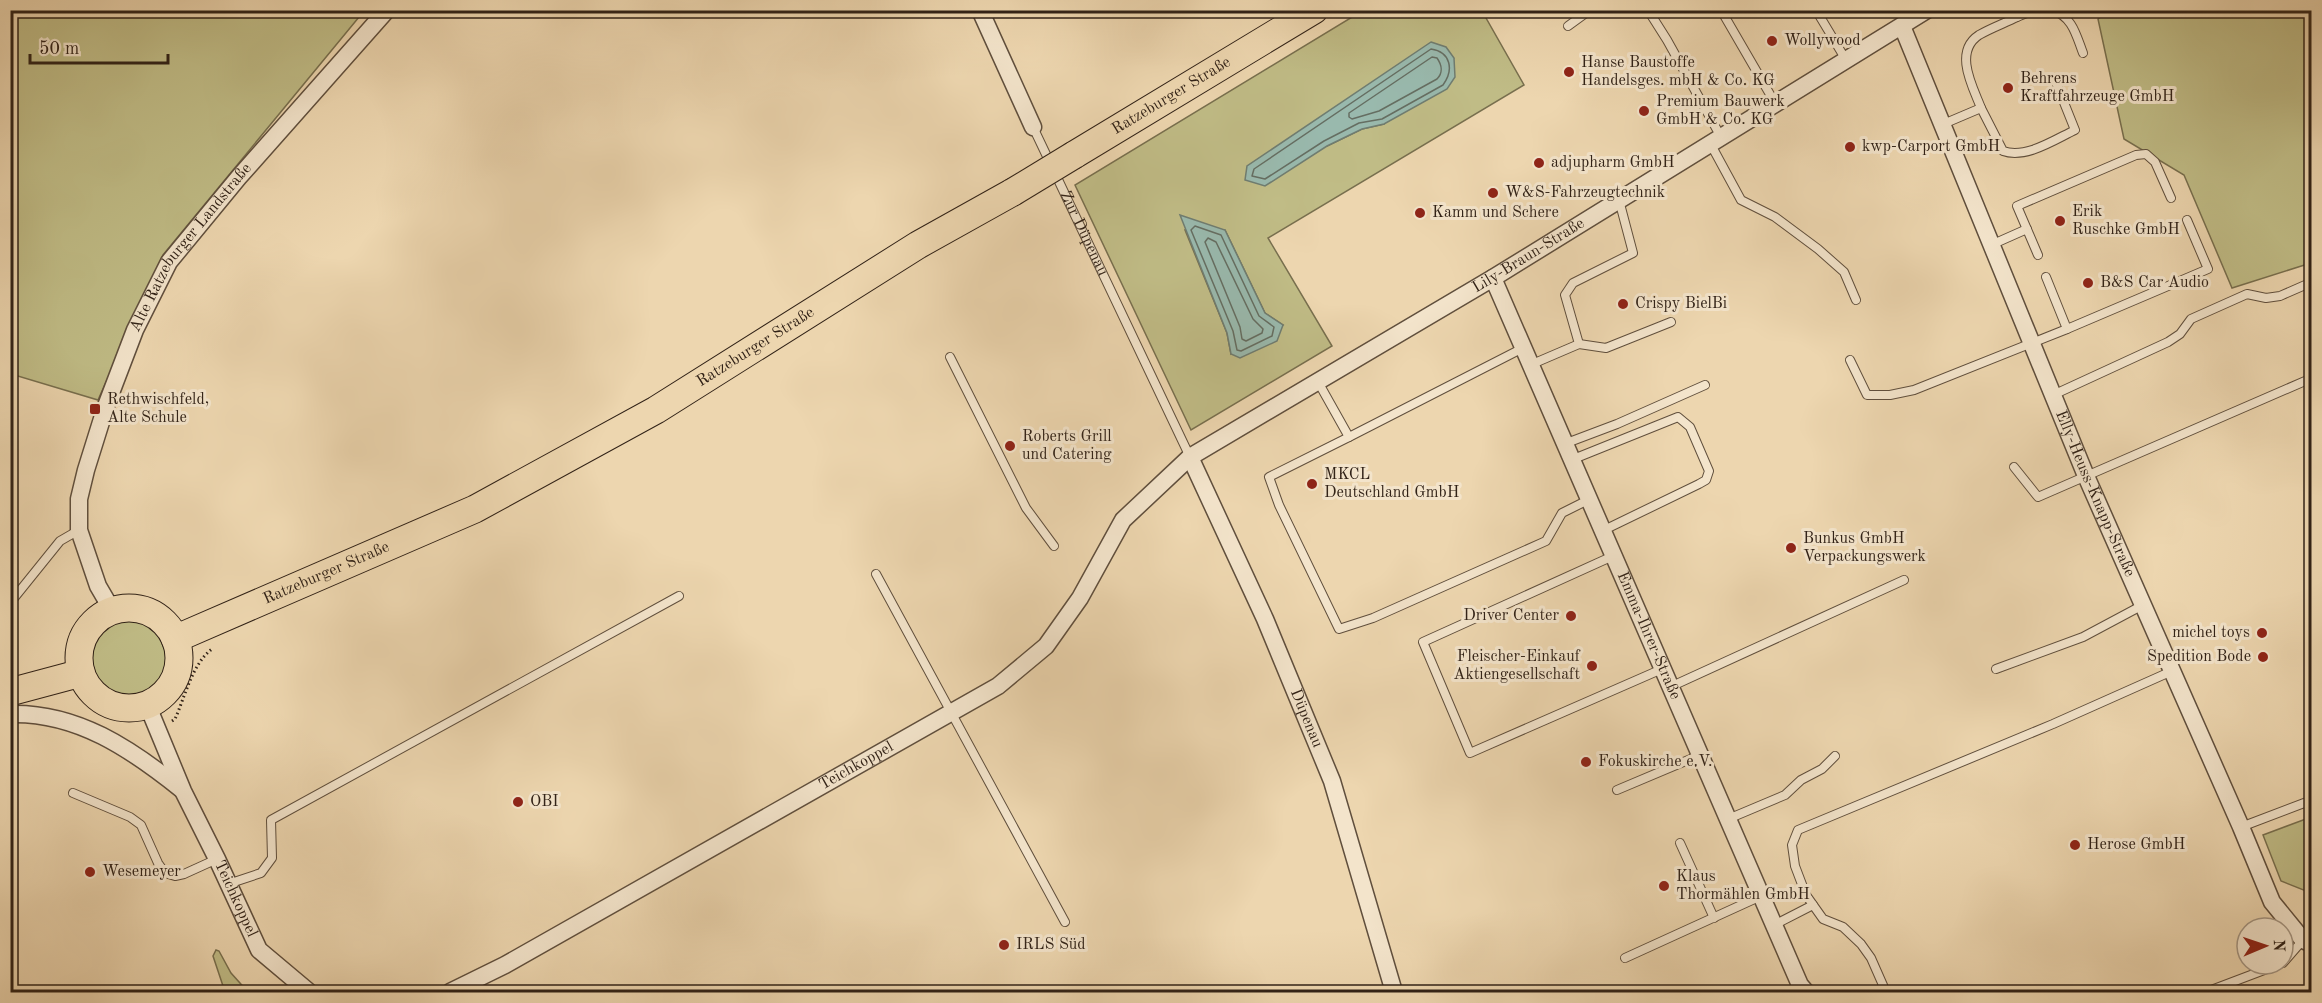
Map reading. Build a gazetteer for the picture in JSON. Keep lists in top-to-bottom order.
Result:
{
  "streets": {
    "main road": ["Ratzeburger Straße"],
    "street": [
      "Zur Düpenau",
      "Alte Ratzeburger Landstraße",
      "Lily-Braun-Straße",
      "Elly-Heuss-Knapp-Straße",
      "Emma-Ihrer-Straße",
      "Düpenau",
      "Teichkoppel"
    ]
  },
  "crossings": [
    ["Ratzeburger Straße", "Alte Ratzeburger Landstraße"],
    ["Ratzeburger Straße", "Teichkoppel"],
    ["Zur Düpenau", "Lily-Braun-Straße"],
    ["Zur Düpenau", "Düpenau"],
    ["Zur Düpenau", "Teichkoppel"],
    ["Alte Ratzeburger Landstraße", "Teichkoppel"],
    ["Lily-Braun-Straße", "Elly-Heuss-Knapp-Straße"],
    ["Lily-Braun-Straße", "Emma-Ihrer-Straße"],
    ["Lily-Braun-Straße", "Düpenau"],
    ["Lily-Braun-Straße", "Teichkoppel"],
    ["Düpenau", "Teichkoppel"]
  ],
  "places": {
    "other": [
      "Wollywood",
      "Hanse Baustoffe Handelsges. mbH & Co. KG",
      "Behrens Kraftfahrzeuge GmbH",
      "Premium Bauwerk GmbH & Co. KG",
      "kwp-Carport GmbH",
      "adjupharm GmbH",
      "W&S-Fahrzeugtechnik",
      "Kamm und Schere",
      "Erik Ruschke GmbH",
      "B&S Car Audio",
      "Crispy BielBi",
      "Roberts Grill und Catering",
      "MKCL Deutschland GmbH",
      "Bunkus GmbH Verpackungswerk",
      "Driver Center",
      "michel toys",
      "Spedition Bode",
      "Fleischer-Einkauf Aktiengesellschaft",
      "Fokuskirche e.V.",
      "OBI",
      "Herose GmbH",
      "Wesemeyer",
      "Klaus Thormählen GmbH",
      "IRLS Süd"
    ],
    "transit": ["Rethwischfeld, Alte Schule"]
  },
  "scale_bar": "50 m",
  "north": "right"
}
